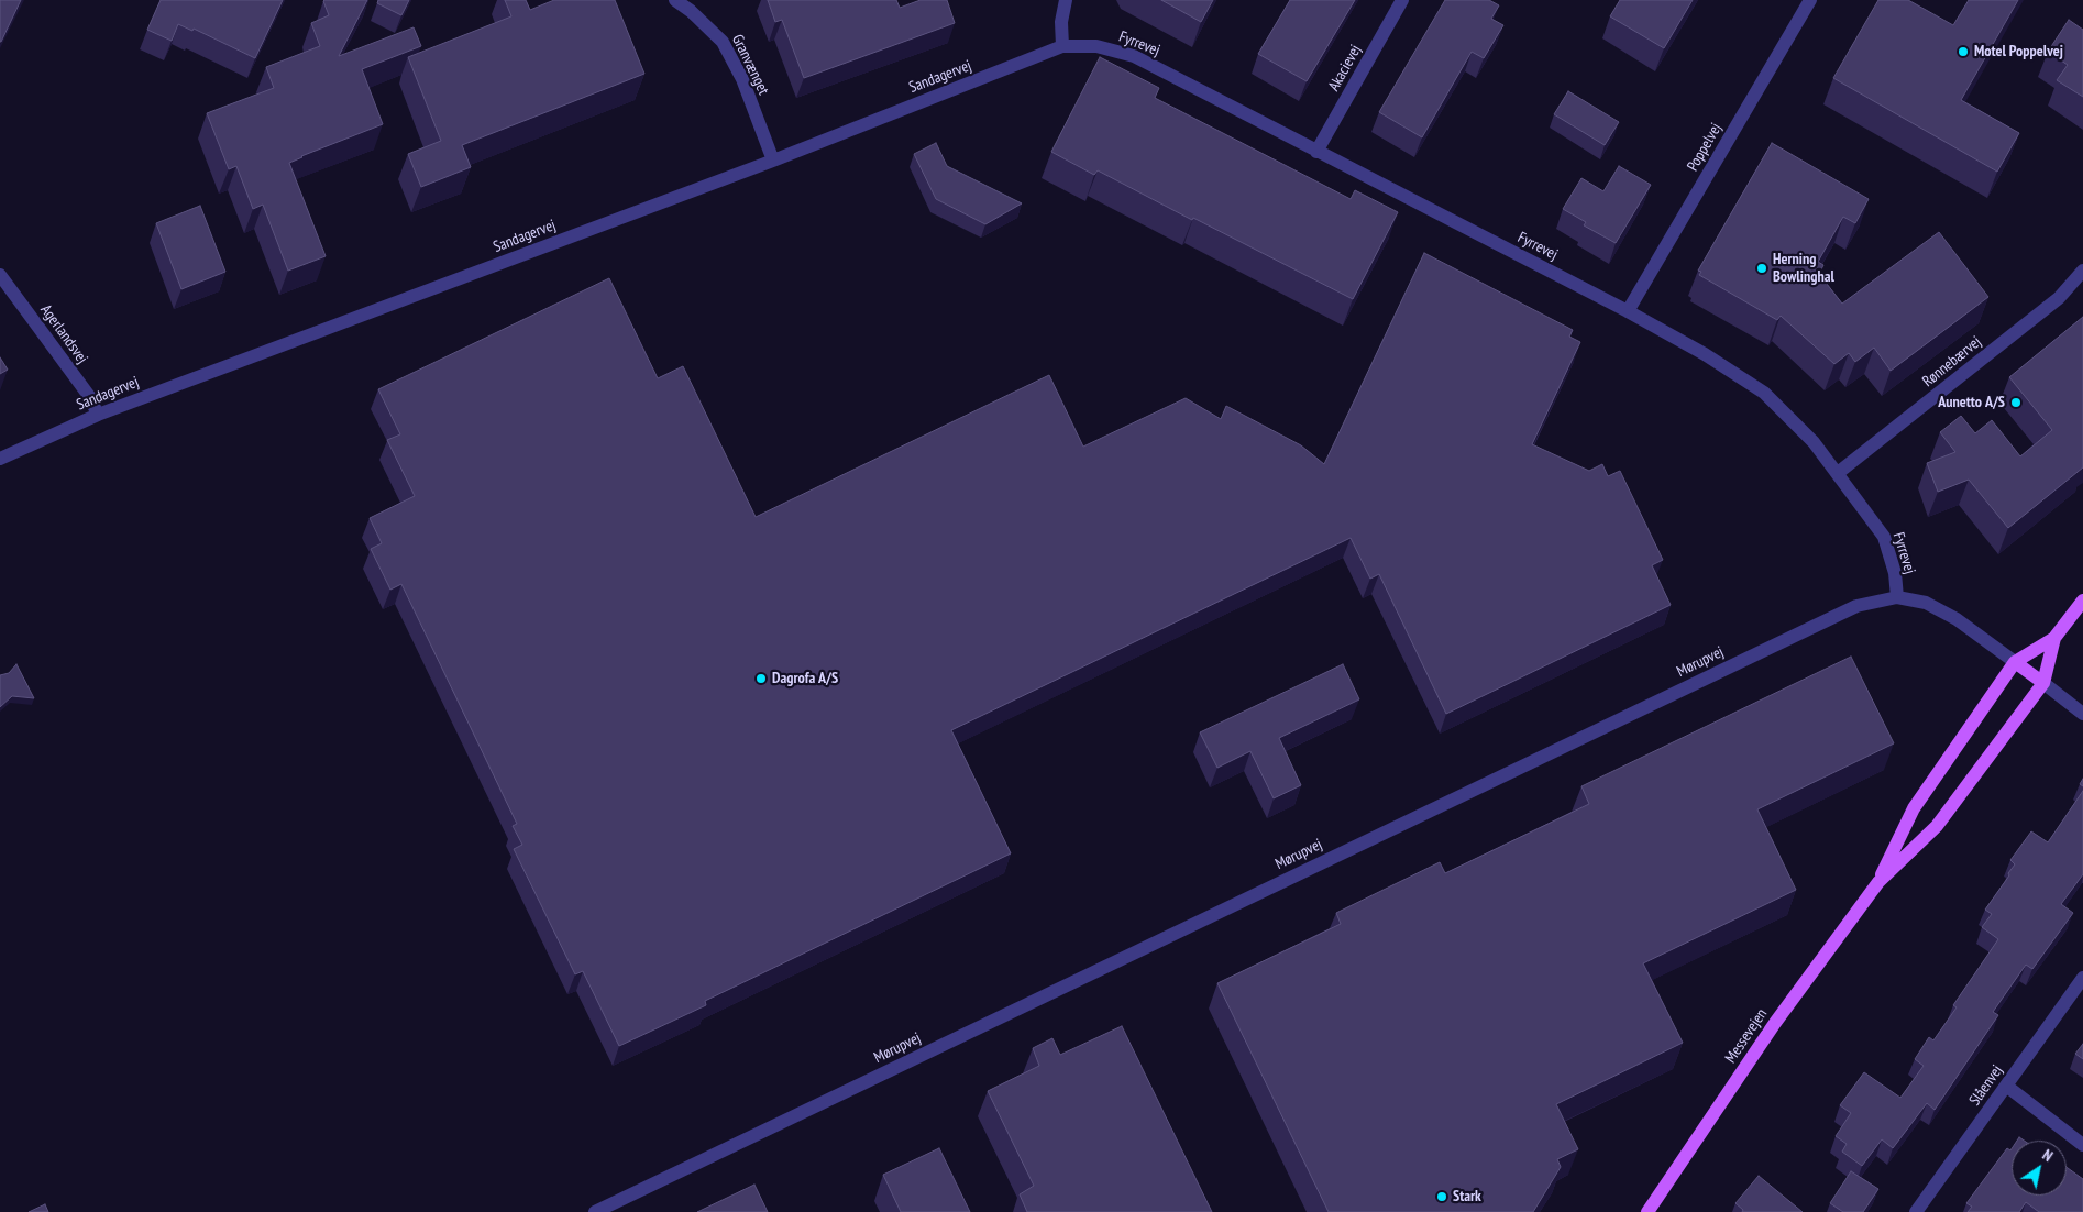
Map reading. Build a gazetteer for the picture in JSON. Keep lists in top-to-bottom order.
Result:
{
  "streets": {
    "main road": ["Messevejen"],
    "street": [
      "Fyrrevej",
      "Granvænget",
      "Akacievej",
      "Sandagervej",
      "Poppelvej",
      "Agerlandsvej",
      "Rønnebærvej",
      "Mørupvej",
      "Slåenvej"
    ]
  },
  "crossings": [
    ["Fyrrevej", "Akacievej"],
    ["Fyrrevej", "Sandagervej"],
    ["Fyrrevej", "Poppelvej"],
    ["Fyrrevej", "Rønnebærvej"],
    ["Fyrrevej", "Mørupvej"],
    ["Granvænget", "Sandagervej"],
    ["Sandagervej", "Agerlandsvej"],
    ["Mørupvej", "Messevejen"]
  ],
  "places": [
    "Motel Poppelvej",
    "Herning Bowlinghal",
    "Aunetto A/S",
    "Dagrofa A/S",
    "Stark"
  ],
  "north": "top right"
}
